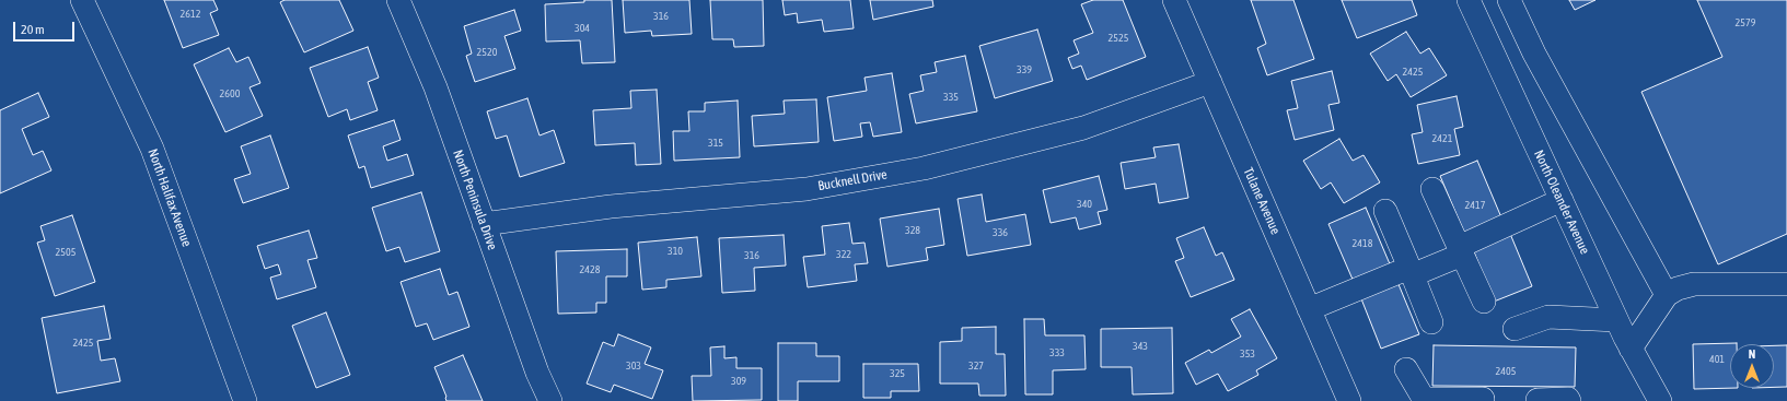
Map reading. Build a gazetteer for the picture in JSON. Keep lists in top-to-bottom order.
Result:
{
  "streets": {
    "street": [
      "Bucknell Drive",
      "North Halifax Avenue",
      "North Peninsula Drive",
      "Tulane Avenue",
      "North Oleander Avenue"
    ]
  },
  "crossings": [
    ["Bucknell Drive", "North Peninsula Drive"],
    ["Bucknell Drive", "Tulane Avenue"]
  ],
  "house_numbers": [
    "2612",
    "316",
    "2579",
    "304",
    "2525",
    "2520",
    "339",
    "2425",
    "2600",
    "335",
    "2421",
    "315",
    "340",
    "2417",
    "328",
    "336",
    "2418",
    "310",
    "2505",
    "322",
    "316",
    "2428",
    "2425",
    "343",
    "333",
    "353",
    "401",
    "303",
    "327",
    "2405",
    "325",
    "309"
  ],
  "scale_bar": "20 m",
  "north": "top"
}
